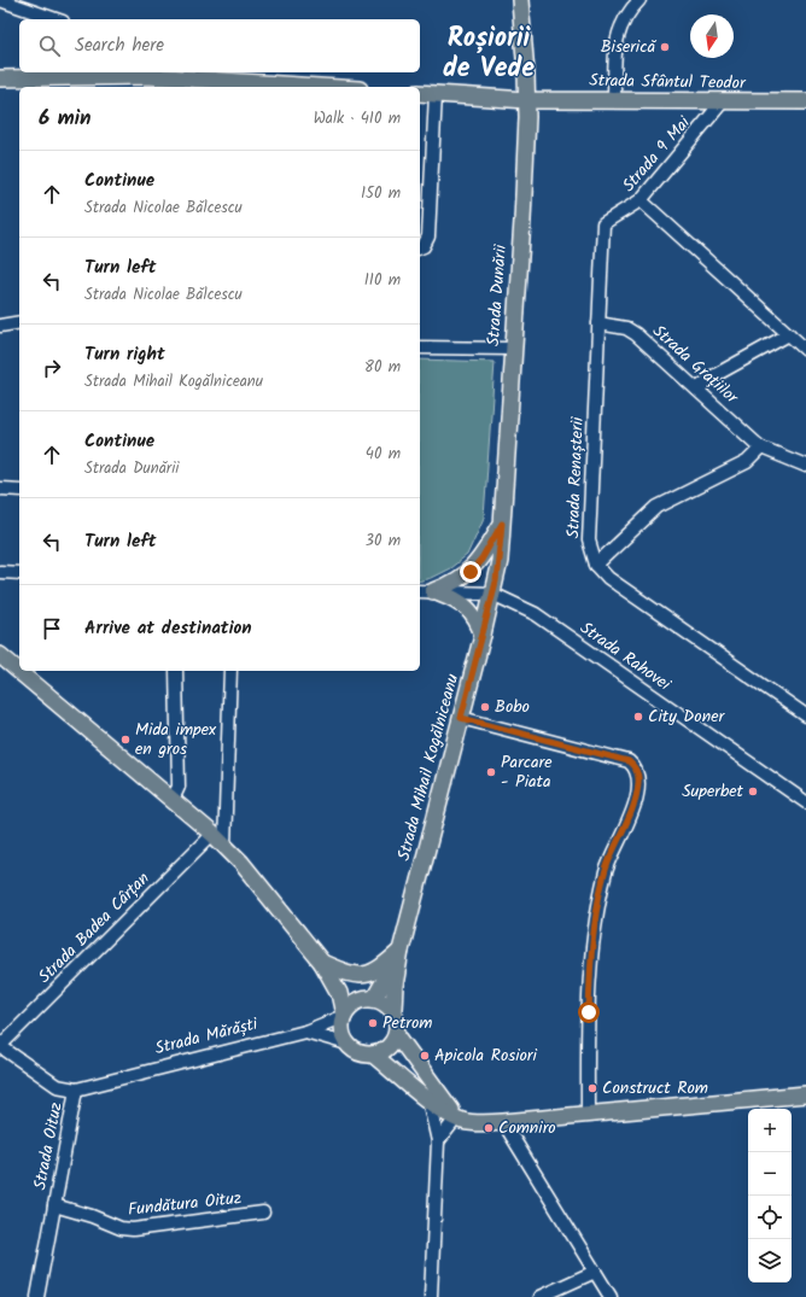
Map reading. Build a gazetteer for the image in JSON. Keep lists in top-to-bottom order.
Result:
{
  "streets": {
    "main road": ["Strada Sfântul Teodor", "Strada Dunării", "Strada Mihail Kogălniceanu"],
    "street": [
      "Strada 9 Mai",
      "Strada Grațiilor",
      "Strada Renașterii",
      "Strada Rahovei",
      "Strada Badea Cârțan",
      "Strada Mărăști",
      "Strada Oituz",
      "Fundătura Oituz"
    ]
  },
  "crossings": [
    ["Strada Sfântul Teodor", "Strada 9 Mai"],
    ["Strada Sfântul Teodor", "Strada Dunării"],
    ["Strada 9 Mai", "Strada Renașterii"],
    ["Strada Dunării", "Strada Rahovei"],
    ["Strada Dunării", "Strada Mihail Kogălniceanu"],
    ["Strada Grațiilor", "Strada Renașterii"],
    ["Strada Rahovei", "Strada Mihail Kogălniceanu"],
    ["Strada Mihail Kogălniceanu", "Strada Mărăști"],
    ["Strada Badea Cârțan", "Strada Oituz"],
    ["Strada Mărăști", "Strada Oituz"],
    ["Strada Oituz", "Fundătura Oituz"]
  ],
  "districts": ["Roșiorii de Vede"],
  "places": [
    "Biserică",
    "Bobo",
    "City Doner",
    "Mida impex en gros",
    "Parcare - Piata",
    "Superbet",
    "Petrom",
    "Apicola Rosiori",
    "Construct Rom",
    "Comniro"
  ],
  "north": "bottom",
  "page": {
    "search": "Search here",
    "heading": ["6 min", "Walk · 410 m"],
    "list": [
      ["Continue", "Strada Nicolae Bălcescu", "150 m"],
      ["Turn left", "Strada Nicolae Bălcescu", "110 m"],
      ["Turn right", "Strada Mihail Kogălniceanu", "80 m"],
      ["Continue", "Strada Dunării", "40 m"],
      ["Turn left", "30 m"],
      "Arrive at destination"
    ],
    "map_buttons": ["+", "−"]
  }
}
